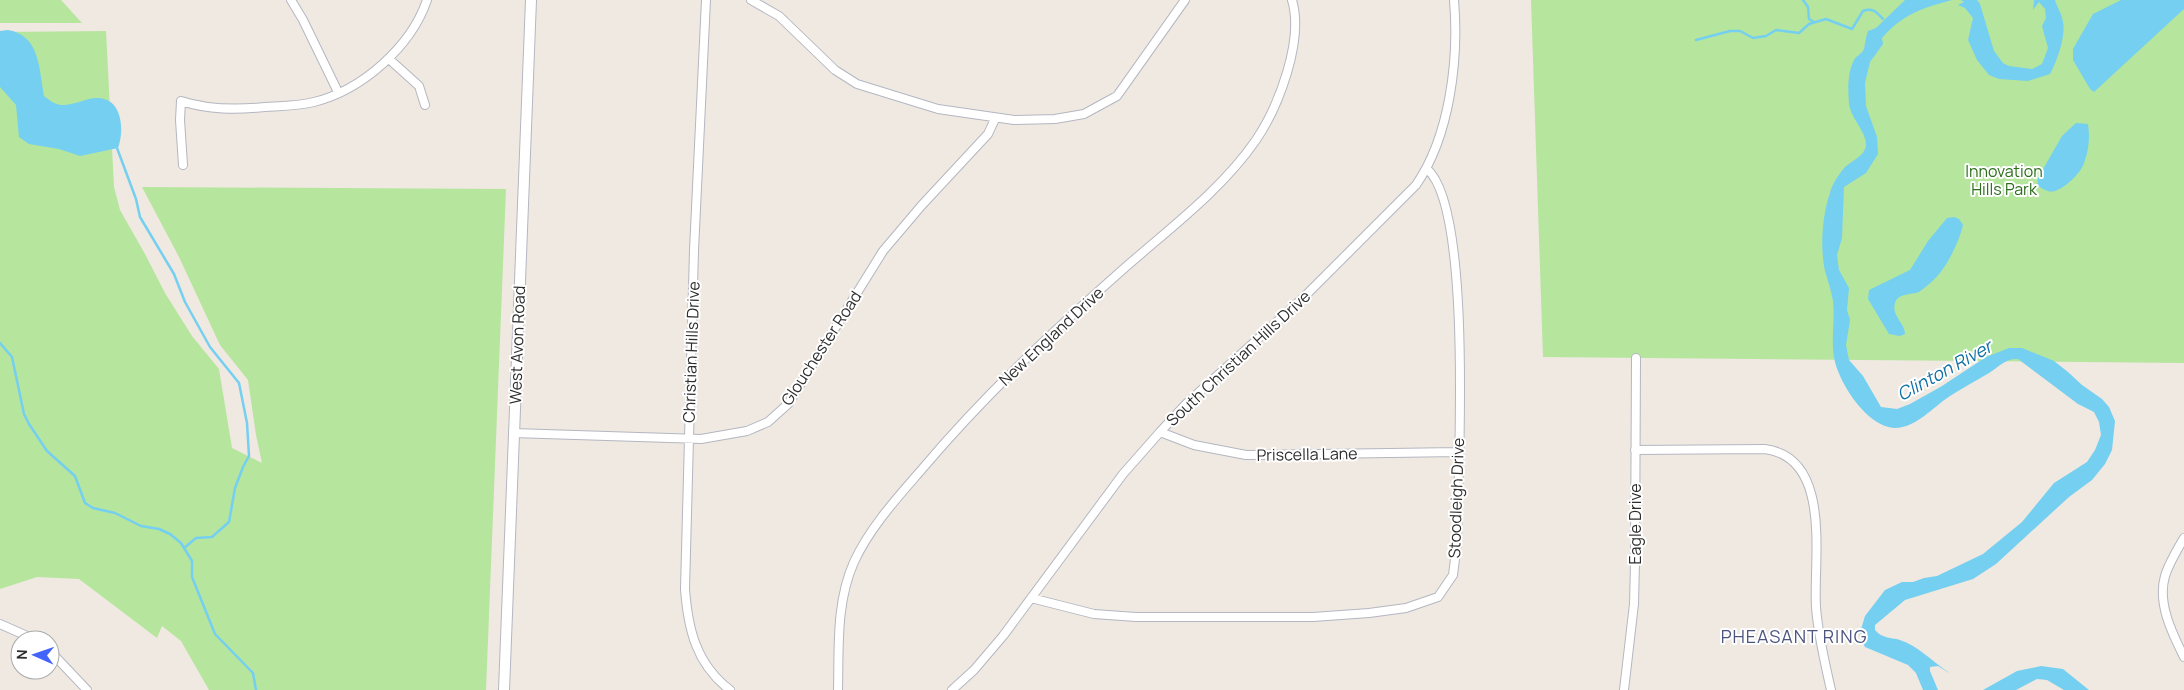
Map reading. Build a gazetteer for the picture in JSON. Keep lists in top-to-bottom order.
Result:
{
  "streets": {
    "street": [
      "New England Drive",
      "West Avon Road",
      "Glouchester Road",
      "Christian Hills Drive",
      "South Christian Hills Drive",
      "Priscella Lane",
      "Stoodleigh Drive",
      "Eagle Drive"
    ]
  },
  "crossings": [
    ["West Avon Road", "Glouchester Road"],
    ["Glouchester Road", "Christian Hills Drive"],
    ["South Christian Hills Drive", "Priscella Lane"],
    ["South Christian Hills Drive", "Stoodleigh Drive"],
    ["Priscella Lane", "Stoodleigh Drive"]
  ],
  "districts": ["PHEASANT RING"],
  "water": ["Clinton River"],
  "parks": ["Innovation Hills Park"],
  "north": "left"
}
